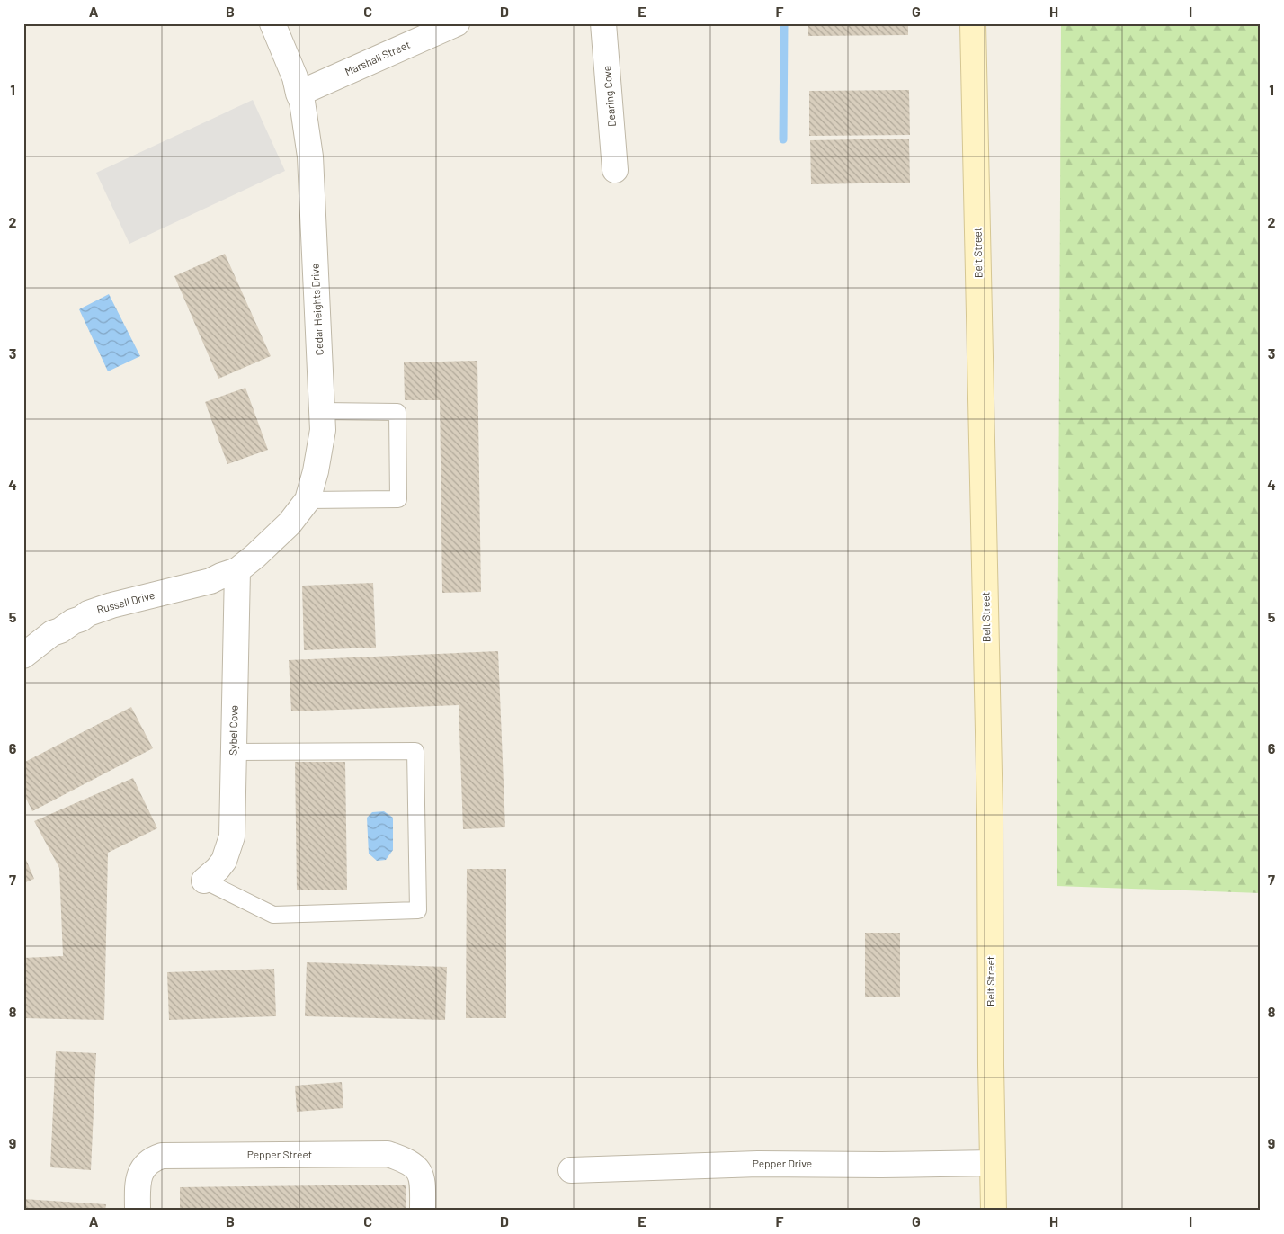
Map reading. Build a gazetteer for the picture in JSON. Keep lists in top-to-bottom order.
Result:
{
  "streets": {
    "street": [
      "Marshall Street",
      "Dearing Cove",
      "Belt Street",
      "Cedar Heights Drive",
      "Russell Drive",
      "Sybel Cove",
      "Pepper Street",
      "Pepper Drive"
    ]
  },
  "crossings": [
    ["Marshall Street", "Cedar Heights Drive"],
    ["Belt Street", "Pepper Drive"],
    ["Cedar Heights Drive", "Russell Drive"],
    ["Cedar Heights Drive", "Sybel Cove"],
    ["Russell Drive", "Sybel Cove"]
  ],
  "grid": {
    "columns": [
      "A",
      "B",
      "C",
      "D",
      "E",
      "F",
      "G",
      "H",
      "I"
    ],
    "rows": [
      "1",
      "2",
      "3",
      "4",
      "5",
      "6",
      "7",
      "8",
      "9"
    ]
  }
}
